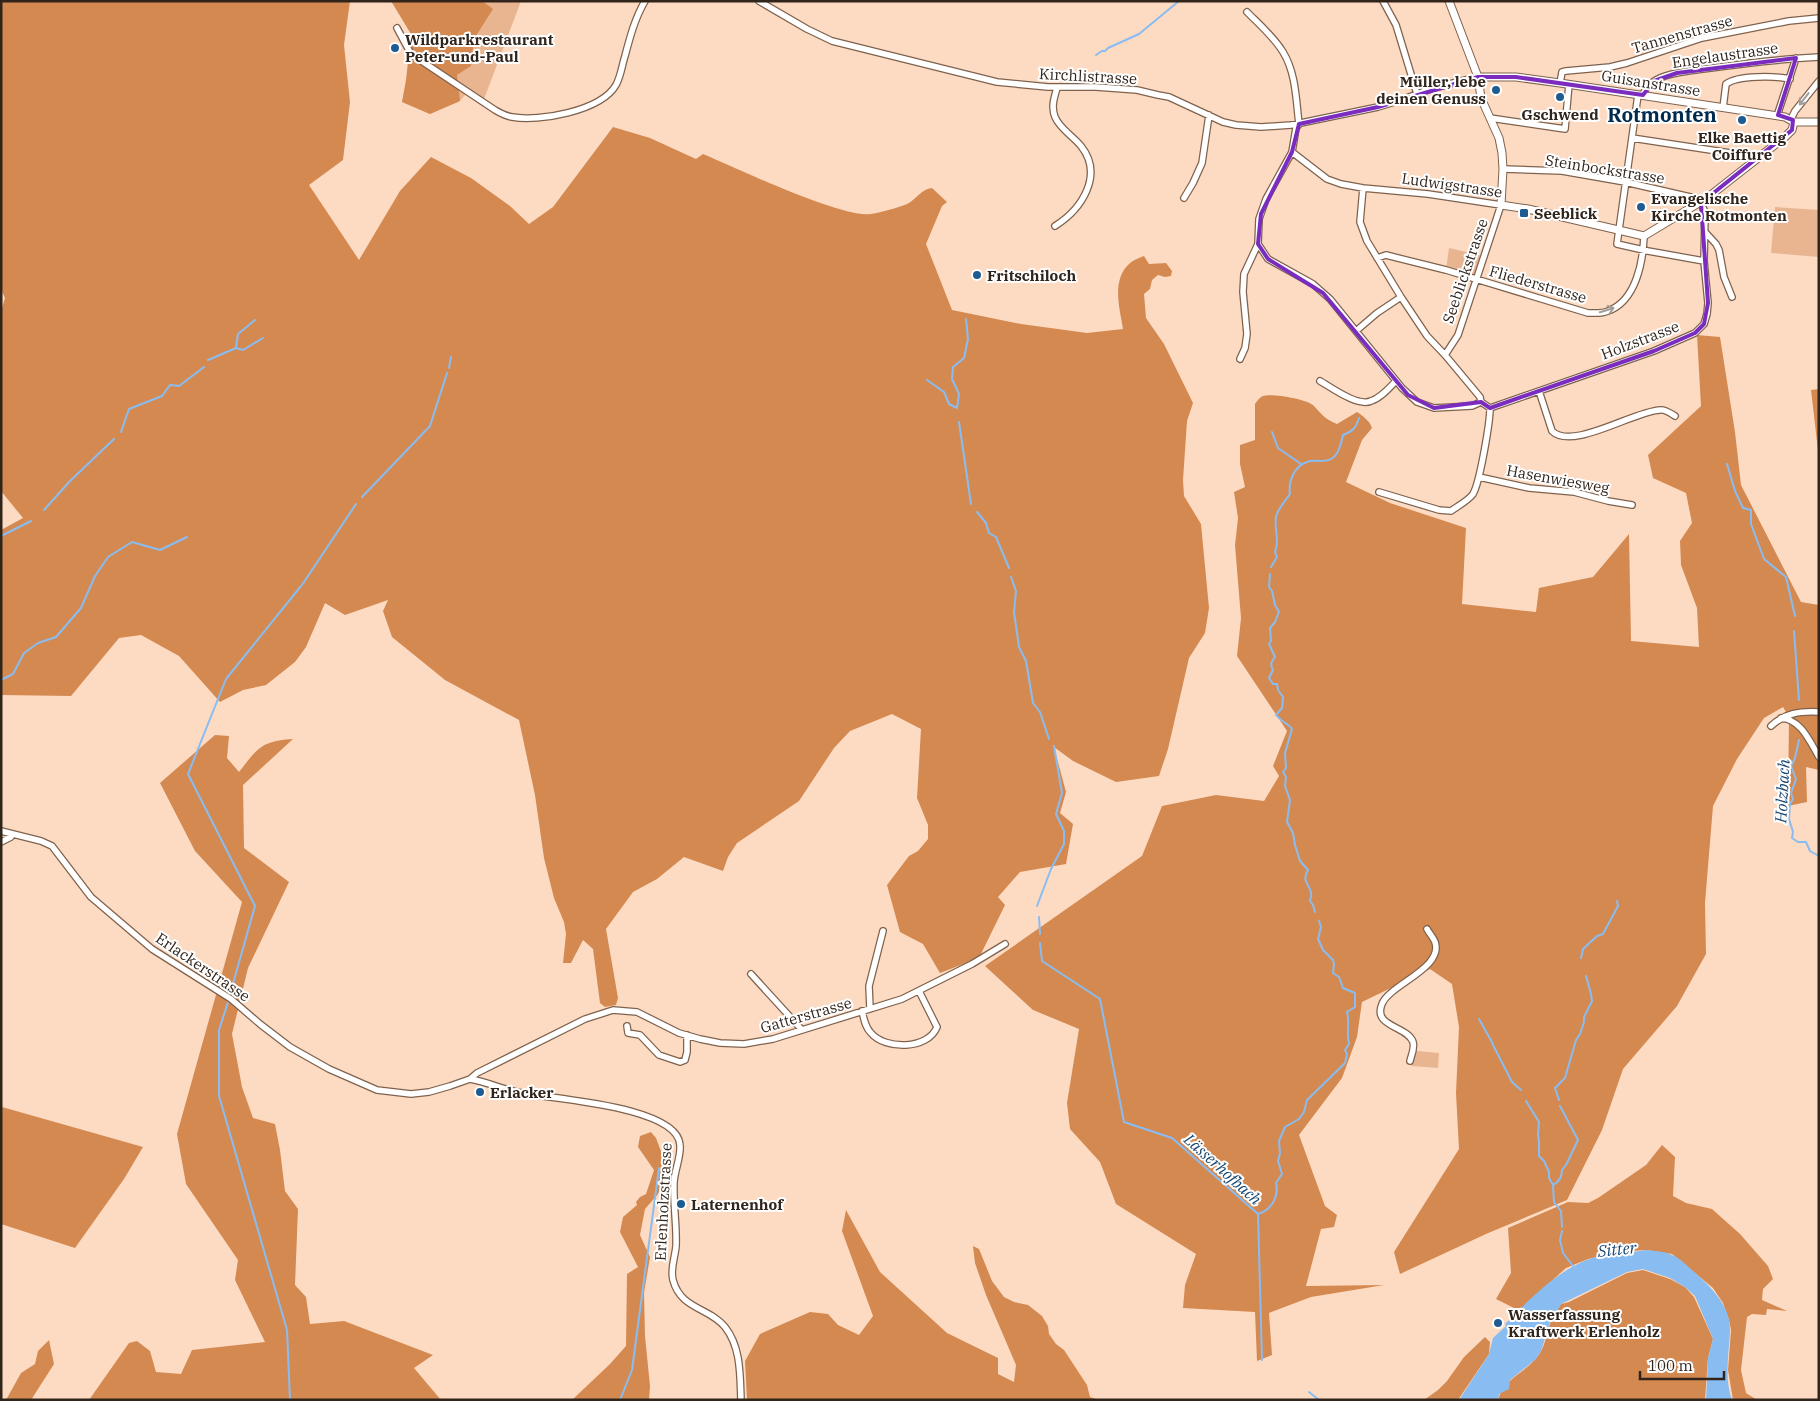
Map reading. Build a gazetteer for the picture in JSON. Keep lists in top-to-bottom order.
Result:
{
  "streets": {
    "street": [
      "Tannenstrasse",
      "Engelaustrasse",
      "Kirchlistrasse",
      "Guisanstrasse",
      "Steinbockstrasse",
      "Ludwigstrasse",
      "Seeblickstrasse",
      "Fliederstrasse",
      "Holzstrasse",
      "Hasenwiesweg",
      "Erlackerstrasse",
      "Gatterstrasse",
      "Erlenholzstrasse"
    ]
  },
  "crossings": [
    ["Tannenstrasse", "Guisanstrasse"],
    ["Engelaustrasse", "Guisanstrasse"],
    ["Kirchlistrasse", "Guisanstrasse"],
    ["Kirchlistrasse", "Seeblickstrasse"],
    ["Guisanstrasse", "Seeblickstrasse"],
    ["Steinbockstrasse", "Seeblickstrasse"],
    ["Steinbockstrasse", "Holzstrasse"],
    ["Ludwigstrasse", "Seeblickstrasse"],
    ["Ludwigstrasse", "Fliederstrasse"],
    ["Seeblickstrasse", "Fliederstrasse"],
    ["Erlackerstrasse", "Gatterstrasse"],
    ["Erlackerstrasse", "Erlenholzstrasse"],
    ["Gatterstrasse", "Erlenholzstrasse"]
  ],
  "districts": ["Rotmonten"],
  "water": ["Holzbach", "Lässerhofbach", "Sitter"],
  "places": {
    "other": [
      "Wildparkrestaurant Peter-und-Paul",
      "Müller, lebe deinen Genuss",
      "Gschwend",
      "Elke Baettig Coiffure",
      "Evangelische Kirche Rotmonten",
      "Fritschiloch",
      "Erlacker",
      "Laternenhof",
      "Wasserfassung Kraftwerk Erlenholz"
    ],
    "transit": ["Seeblick"]
  },
  "scale_bar": "100 m"
}
